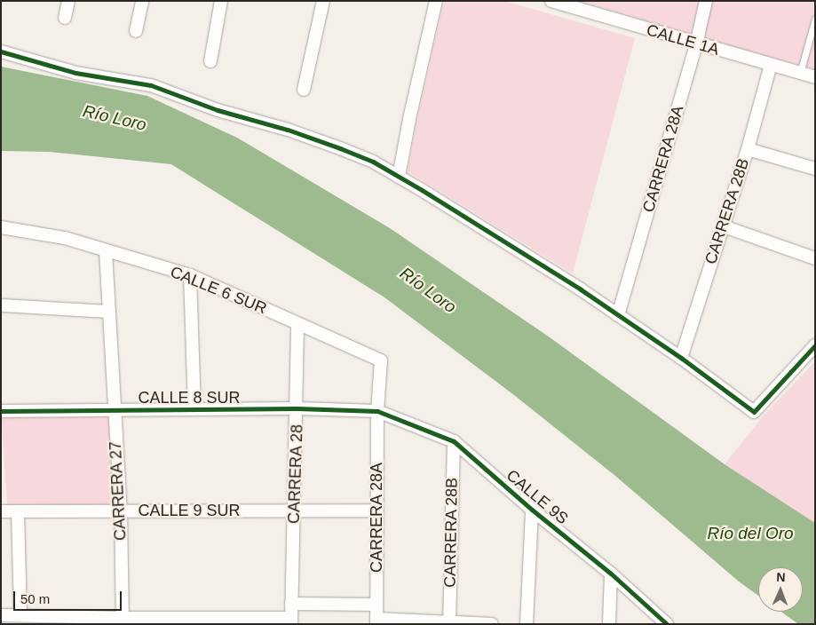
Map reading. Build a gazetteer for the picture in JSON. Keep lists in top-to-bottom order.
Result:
{
  "streets": {
    "street": [
      "CALLE 1A",
      "CARRERA 28A",
      "CARRERA 28B",
      "CALLE 6 SUR",
      "CALLE 8 SUR",
      "CARRERA 28",
      "CARRERA 27",
      "CALLE 9S",
      "CALLE 9 SUR"
    ]
  },
  "crossings": [
    ["CALLE 1A", "CARRERA 28A"],
    ["CALLE 1A", "CARRERA 28B"],
    ["CARRERA 28A", "CALLE 6 SUR"],
    ["CARRERA 28A", "CALLE 8 SUR"],
    ["CARRERA 28A", "CALLE 9S"],
    ["CARRERA 28A", "CALLE 9 SUR"],
    ["CARRERA 28B", "CALLE 9S"],
    ["CALLE 6 SUR", "CALLE 8 SUR"],
    ["CALLE 6 SUR", "CARRERA 28"],
    ["CALLE 6 SUR", "CARRERA 27"],
    ["CALLE 6 SUR", "CALLE 9S"],
    ["CALLE 8 SUR", "CARRERA 28"],
    ["CALLE 8 SUR", "CARRERA 27"],
    ["CALLE 8 SUR", "CALLE 9S"],
    ["CARRERA 28", "CALLE 9 SUR"],
    ["CARRERA 27", "CALLE 9 SUR"]
  ],
  "water": ["Río Loro", "Río del Oro"],
  "scale_bar": "50 m",
  "north": "top"
}
